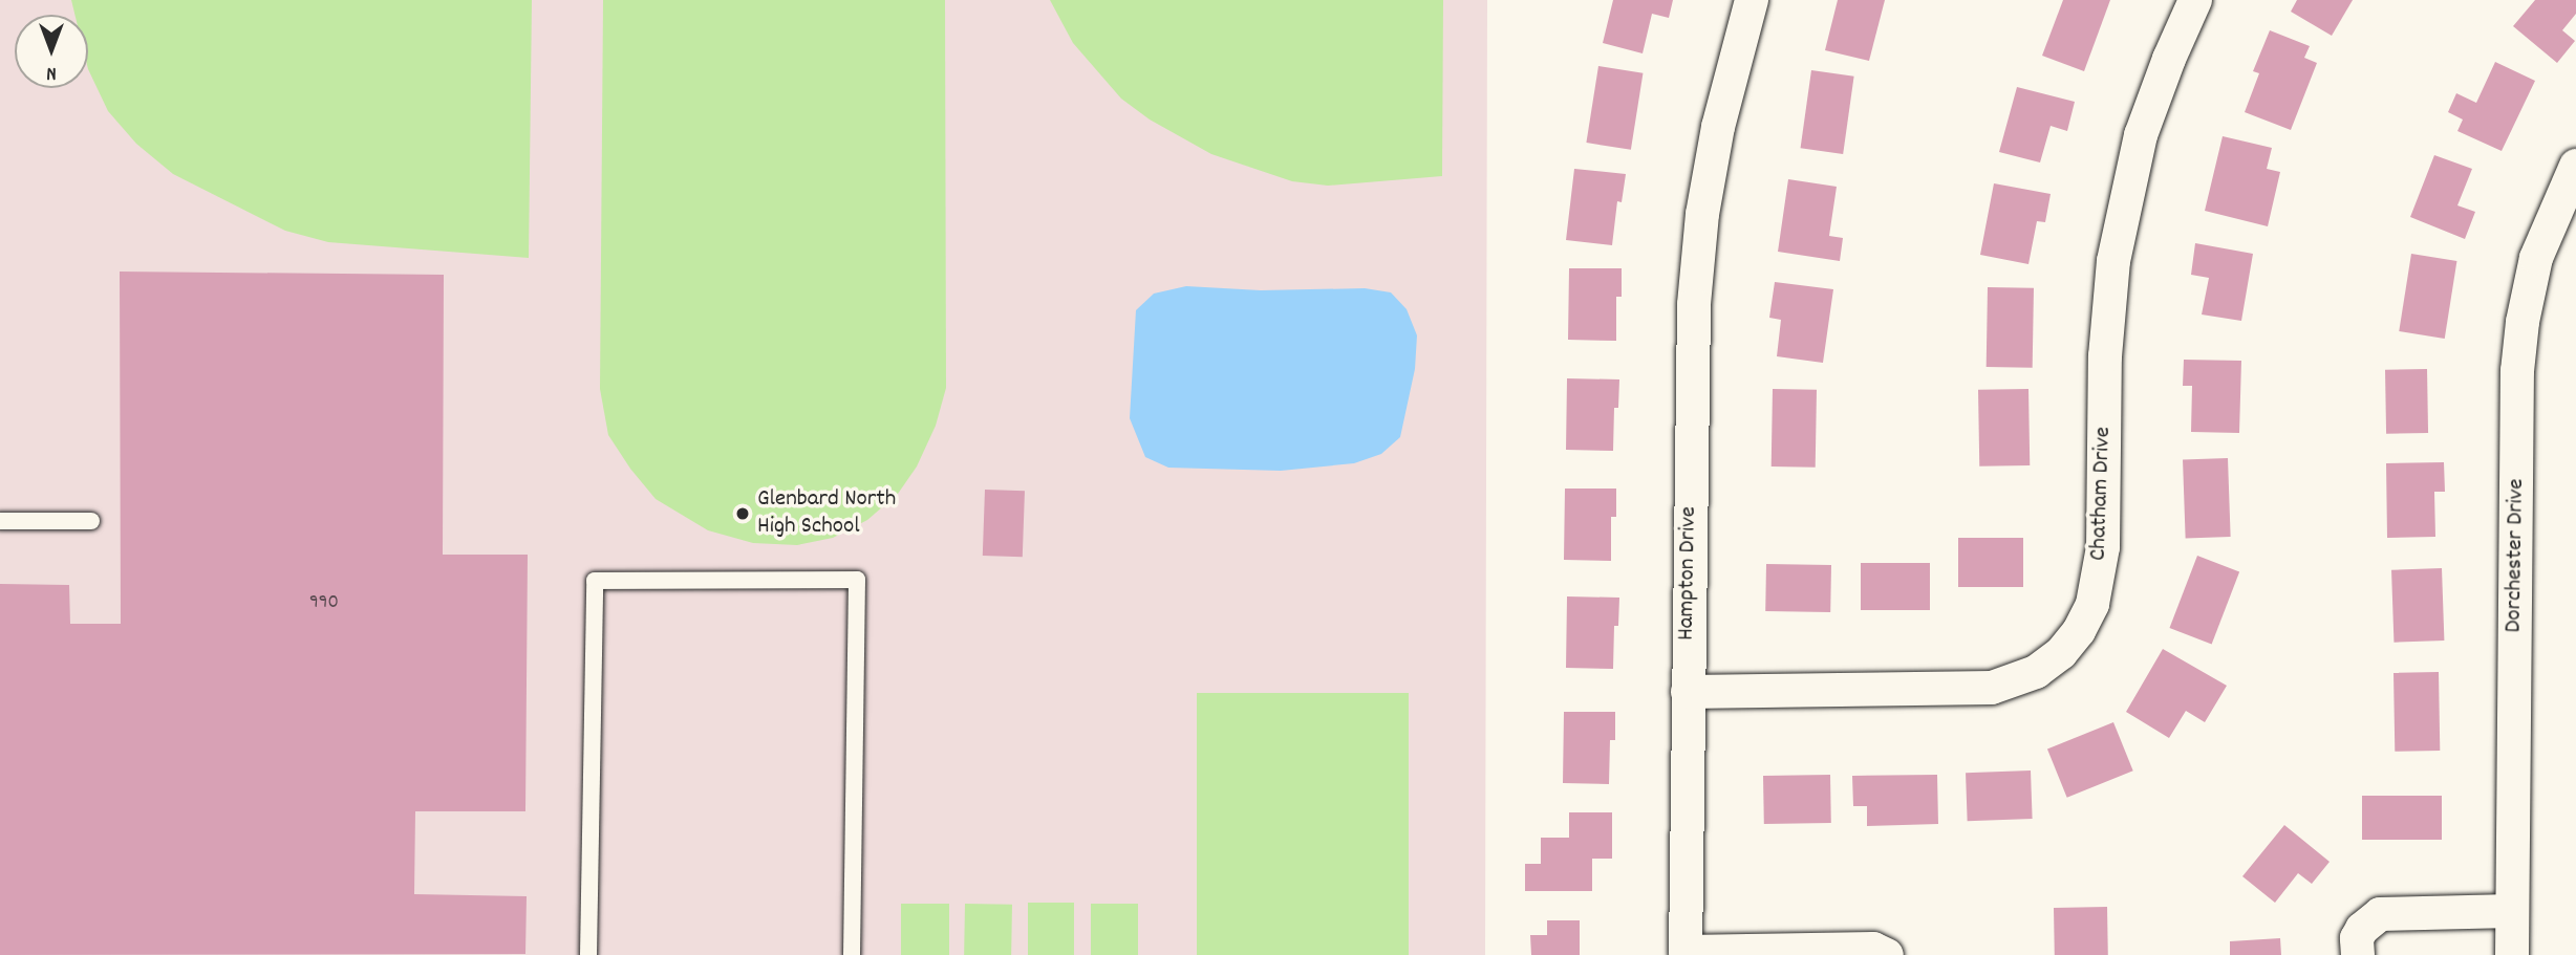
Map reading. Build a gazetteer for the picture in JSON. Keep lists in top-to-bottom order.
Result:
{
  "streets": {
    "street": ["Chatham Drive", "Dorchester Drive", "Hampton Drive"]
  },
  "crossings": [
    ["Chatham Drive", "Hampton Drive"]
  ],
  "places": ["Glenbard North High School"],
  "house_numbers": ["990"],
  "north": "bottom"
}
